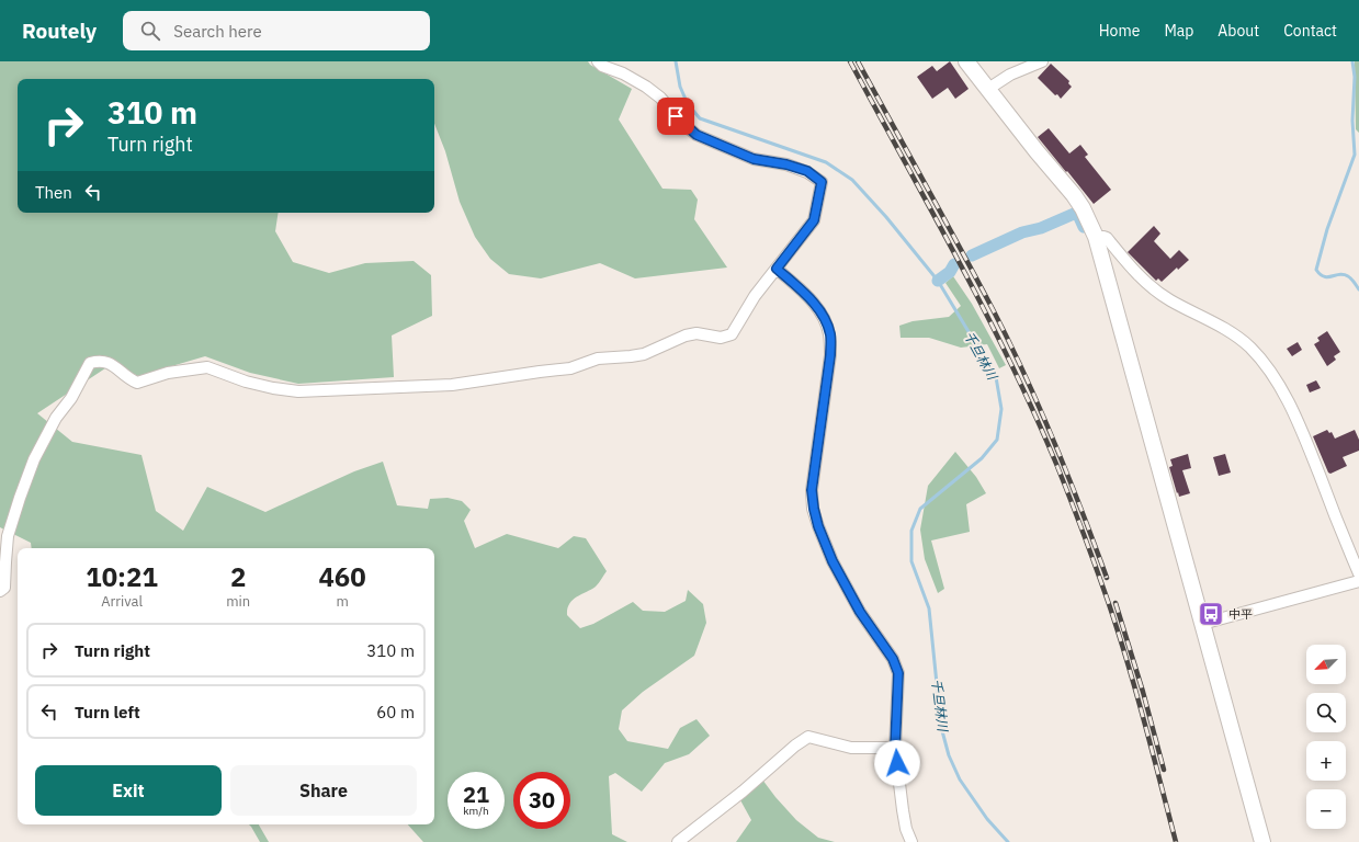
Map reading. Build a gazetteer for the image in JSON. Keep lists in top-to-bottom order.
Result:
{
  "water": ["千旦林川"],
  "places": {
    "bus stop": ["中平"]
  },
  "north": "bottom left",
  "page": {
    "header": "Routely",
    "search": "Search here",
    "nav": [
      "Home",
      "Map",
      "About",
      "Contact"
    ],
    "turn": ["310 m", "Turn right"],
    "then": "Then",
    "eta": [
      "10:21",
      "Arrival",
      "2",
      "min",
      "460",
      "m"
    ],
    "list": [
      {
        "name": "Turn right",
        "value": "310 m"
      },
      {
        "name": "Turn left",
        "value": "60 m"
      }
    ],
    "map_buttons": ["+", "−"],
    "buttons": ["Exit", "Share"],
    "speed": "21 km/h",
    "limit": "30"
  }
}
